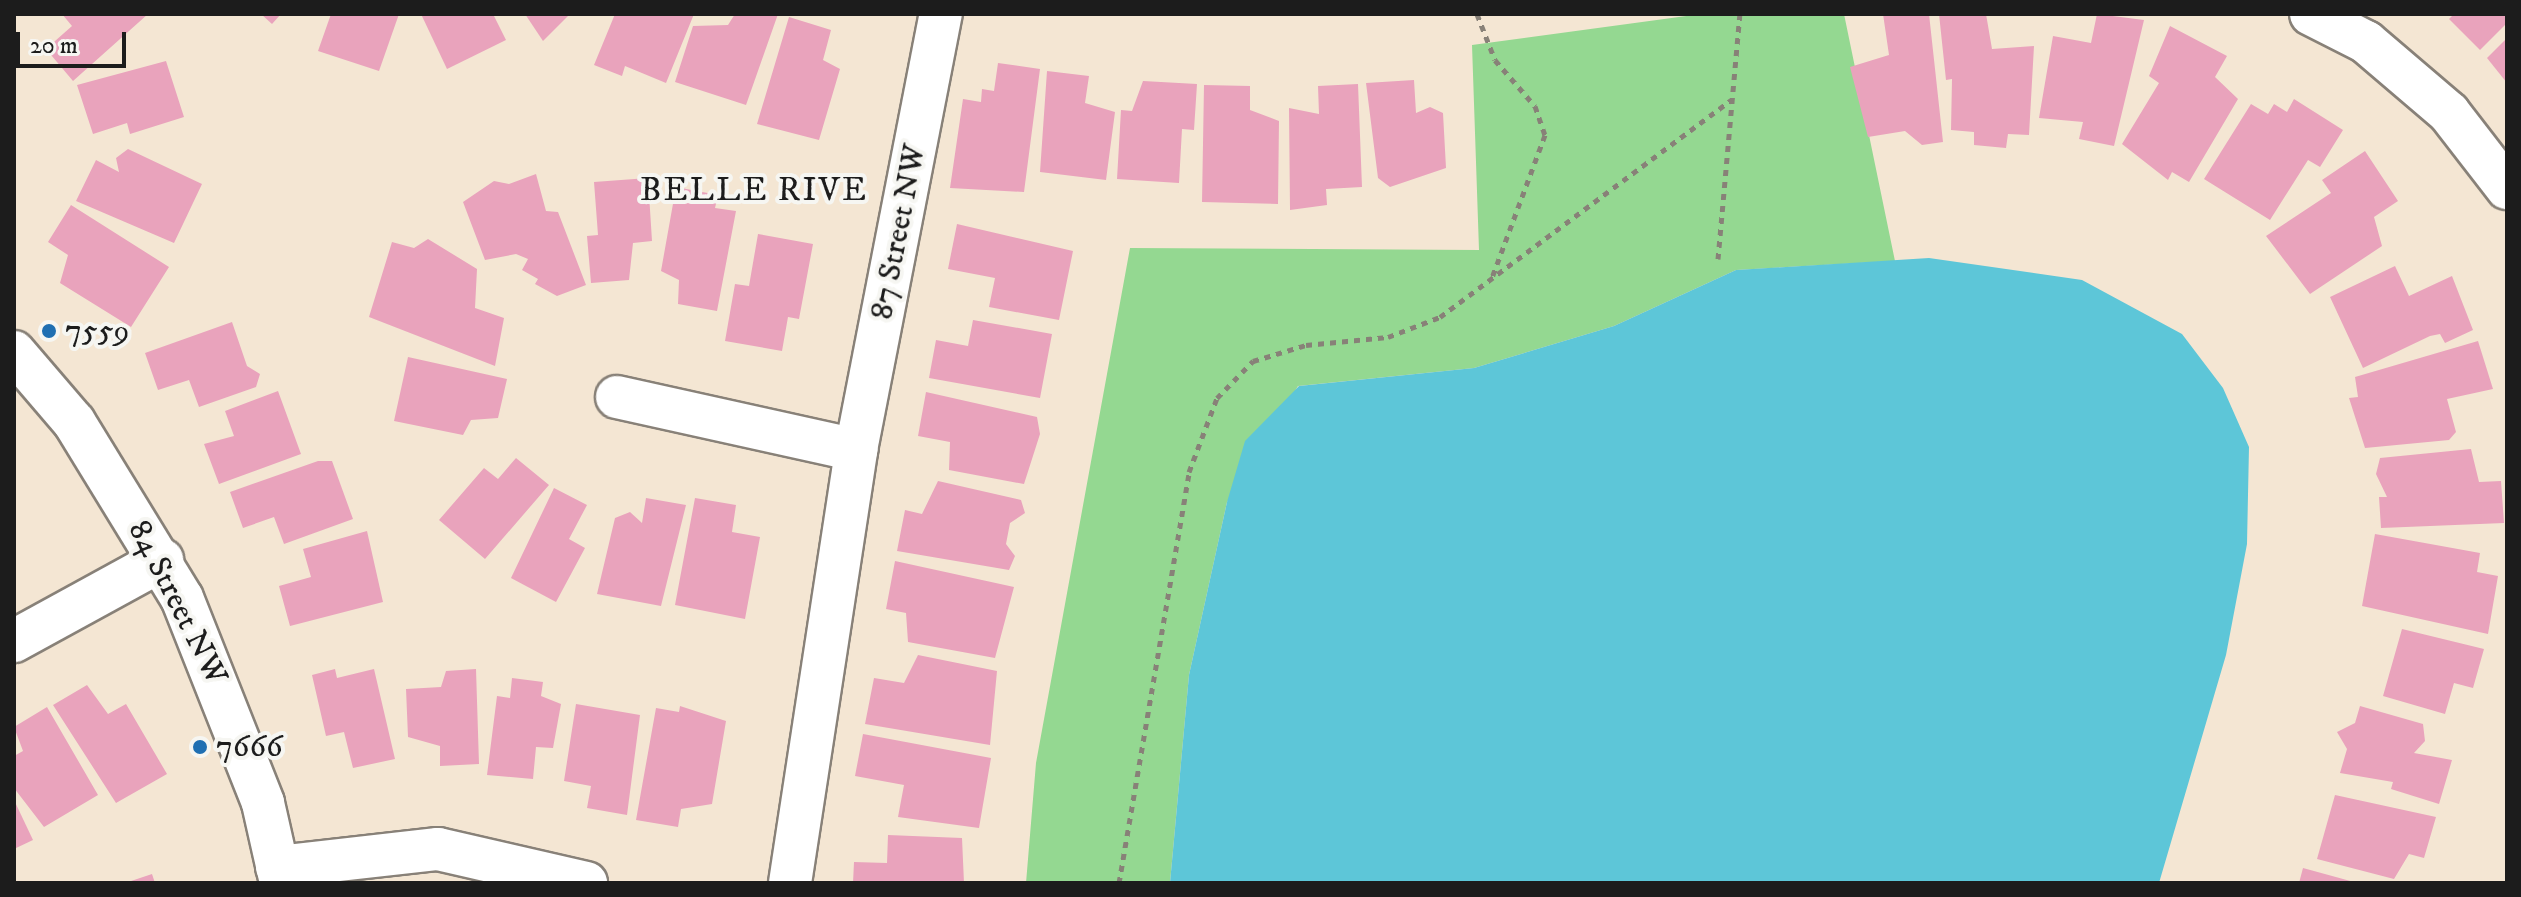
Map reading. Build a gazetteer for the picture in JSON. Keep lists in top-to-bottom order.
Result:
{
  "streets": {
    "street": ["87 Street NW", "84 Street NW"]
  },
  "districts": ["BELLE RIVE"],
  "places": ["7559", "7666"],
  "scale_bar": "20 m"
}
